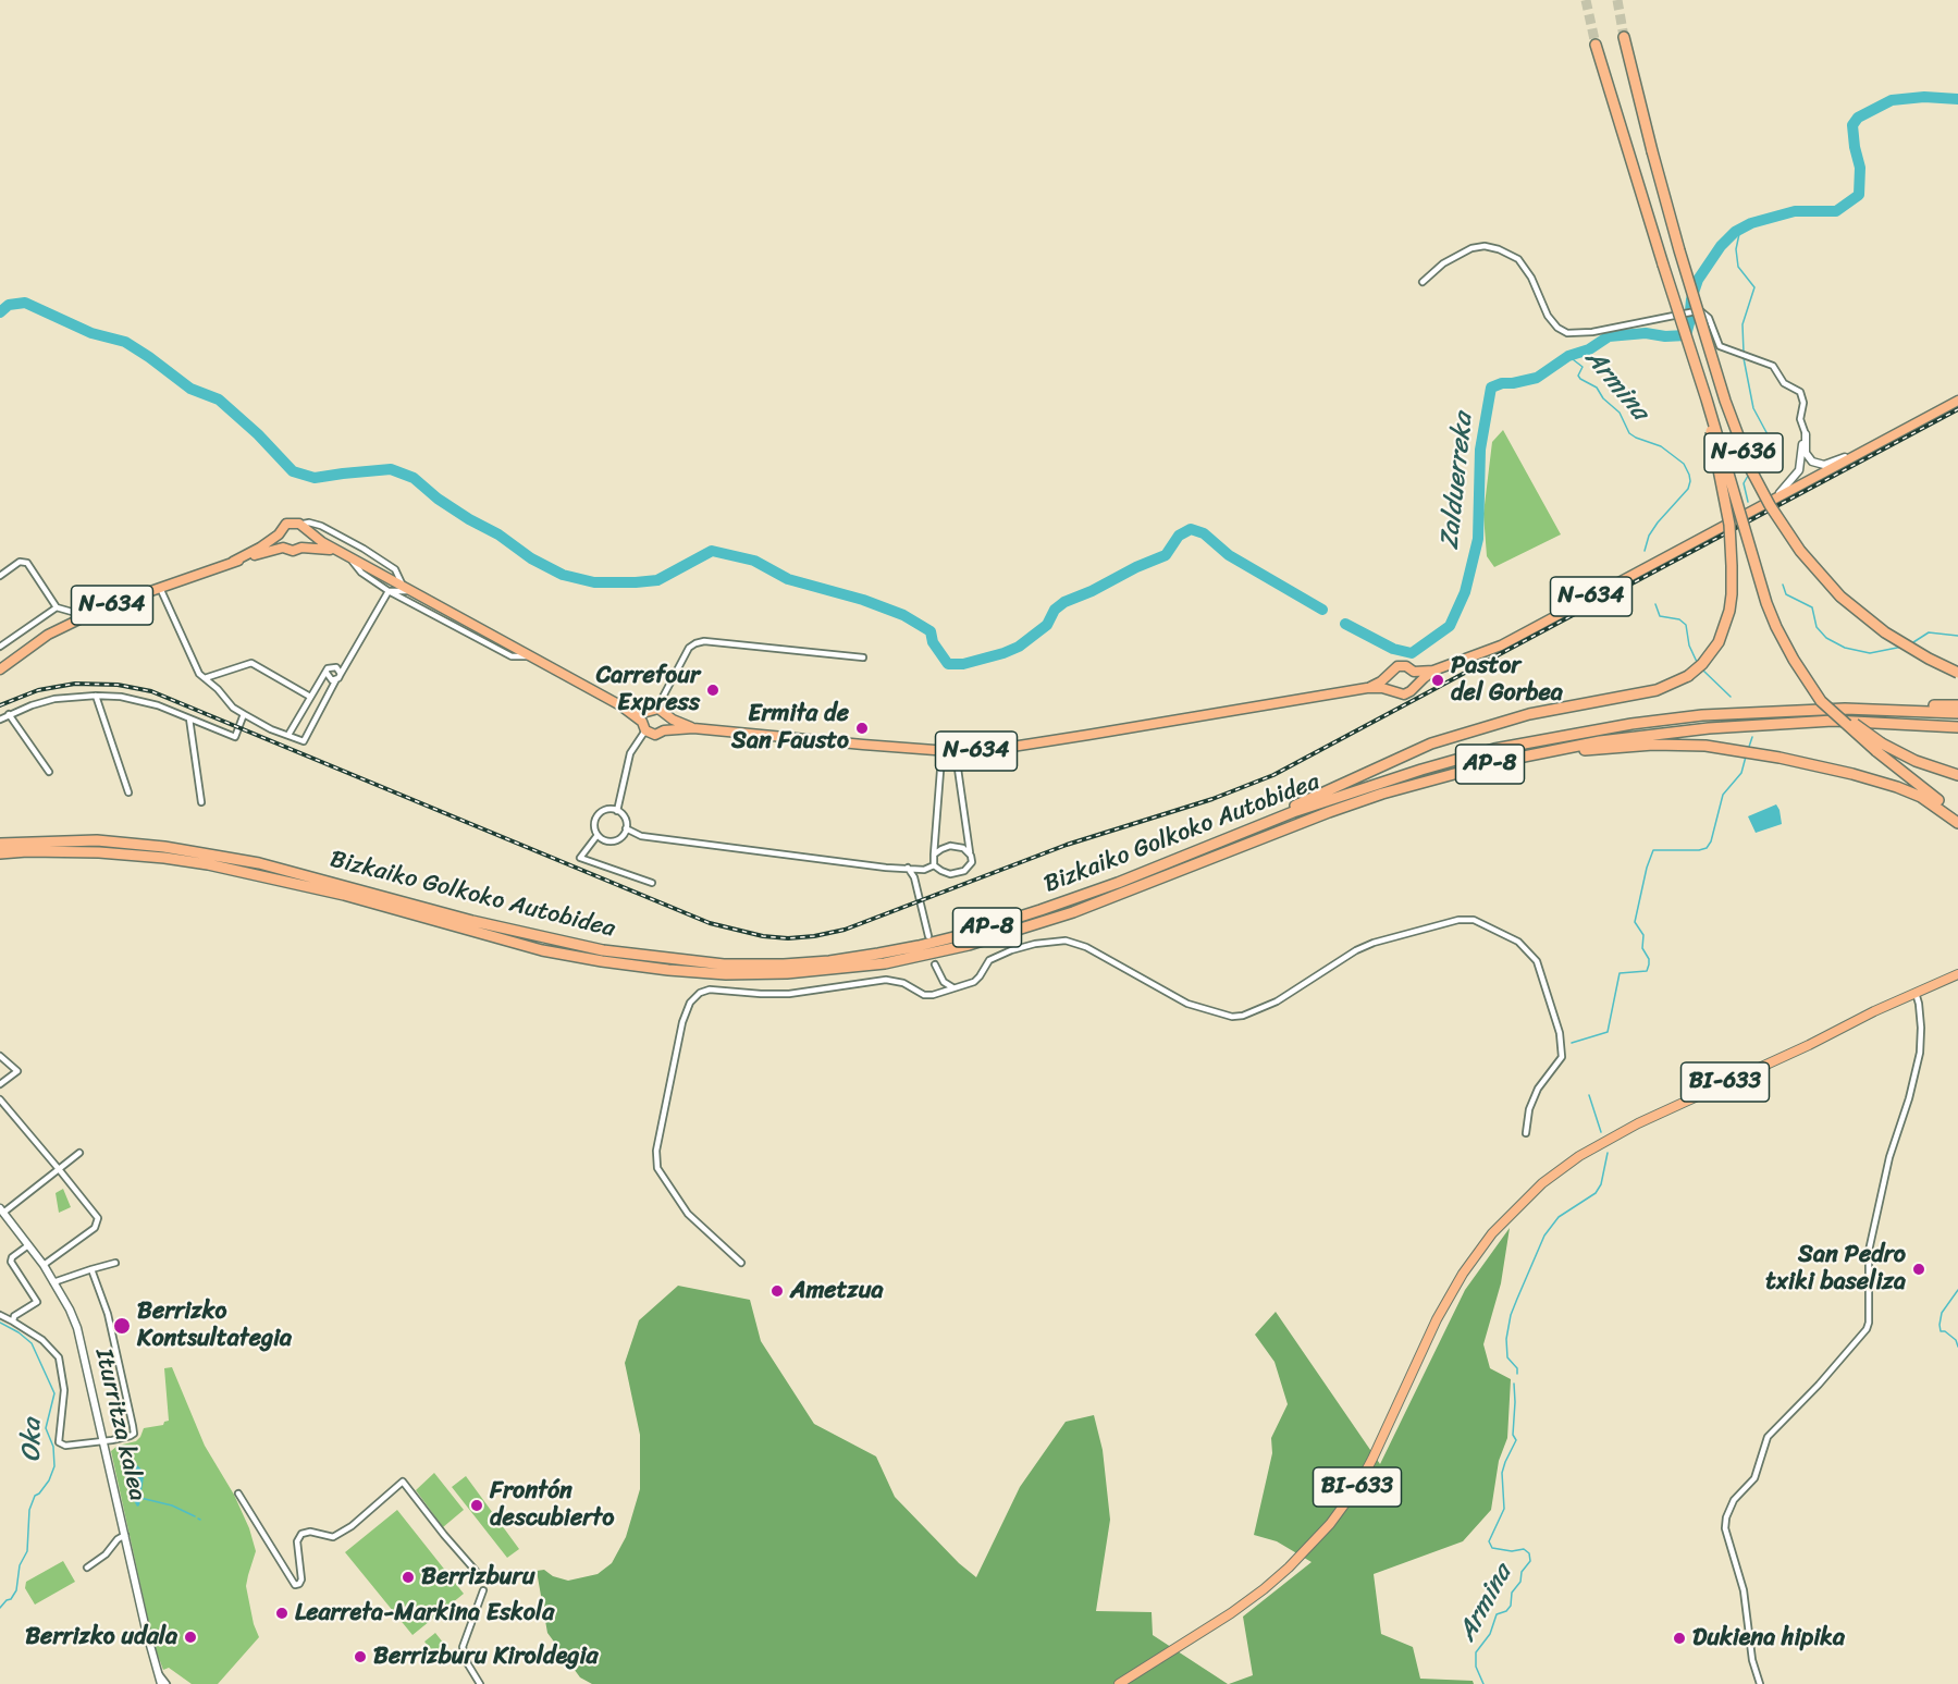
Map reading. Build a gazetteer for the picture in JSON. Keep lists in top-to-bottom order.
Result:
{
  "streets": {
    "highway": [
      "N-636",
      "N-634",
      "AP-8",
      "Bizkaiko Golkoko Autobidea"
    ],
    "main road": ["BI-633"],
    "street": ["Iturritza kalea"]
  },
  "water": ["Armina", "Zalduerreka", "Oka"],
  "places": [
    "Pastor del Gorbea",
    "Carrefour Express",
    "Ermita de San Fausto",
    "San Pedro txiki baseliza",
    "Ametzua",
    "Berrizko Kontsultategia",
    "Frontón descubierto",
    "Berrizburu",
    "Learreta-Markina Eskola",
    "Berrizko udala",
    "Dukiena hipika",
    "Berrizburu Kiroldegia"
  ]
}
